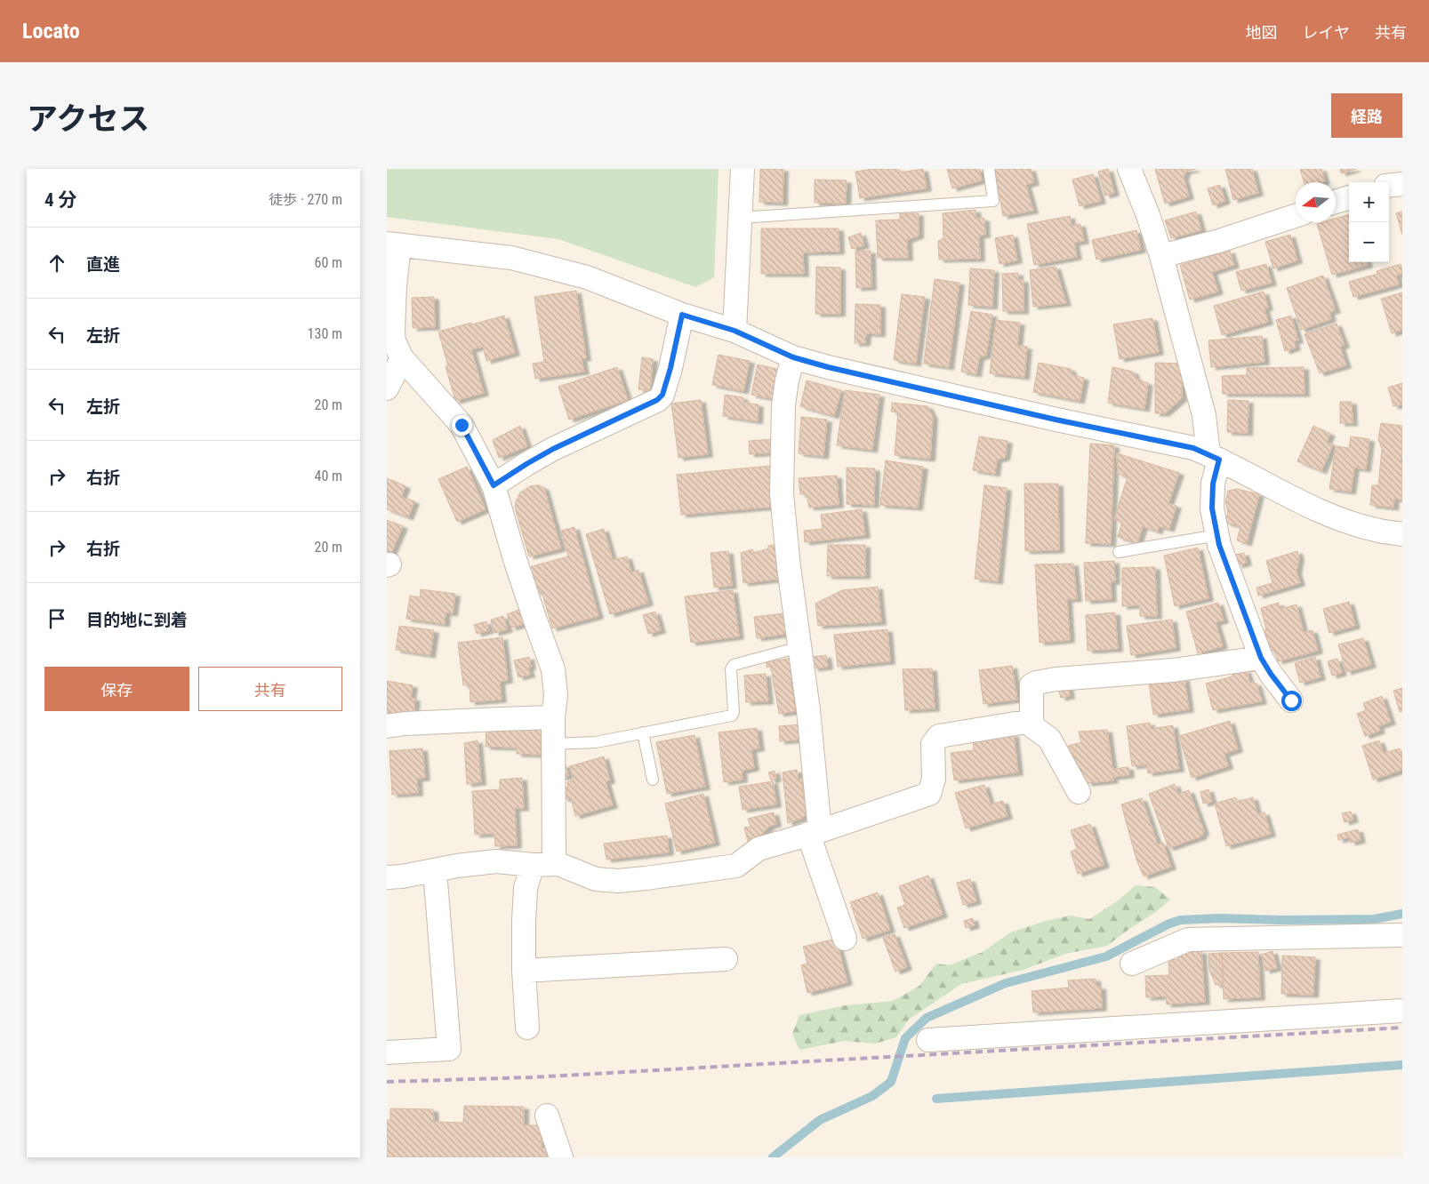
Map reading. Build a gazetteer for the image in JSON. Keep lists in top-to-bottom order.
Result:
{
  "north": "left",
  "page": {
    "header": "Locato",
    "nav": ["地図", "レイヤ", "共有"],
    "title": "アクセス",
    "buttons": [
      "経路",
      ["保存", "共有"]
    ],
    "heading": ["4 分", "徒歩 · 270 m"],
    "map_buttons": ["+", "−"],
    "list": [
      ["直進", "60 m"],
      ["左折", "130 m"],
      ["左折", "20 m"],
      ["右折", "40 m"],
      ["右折", "20 m"],
      "目的地に到着"
    ]
  }
}
